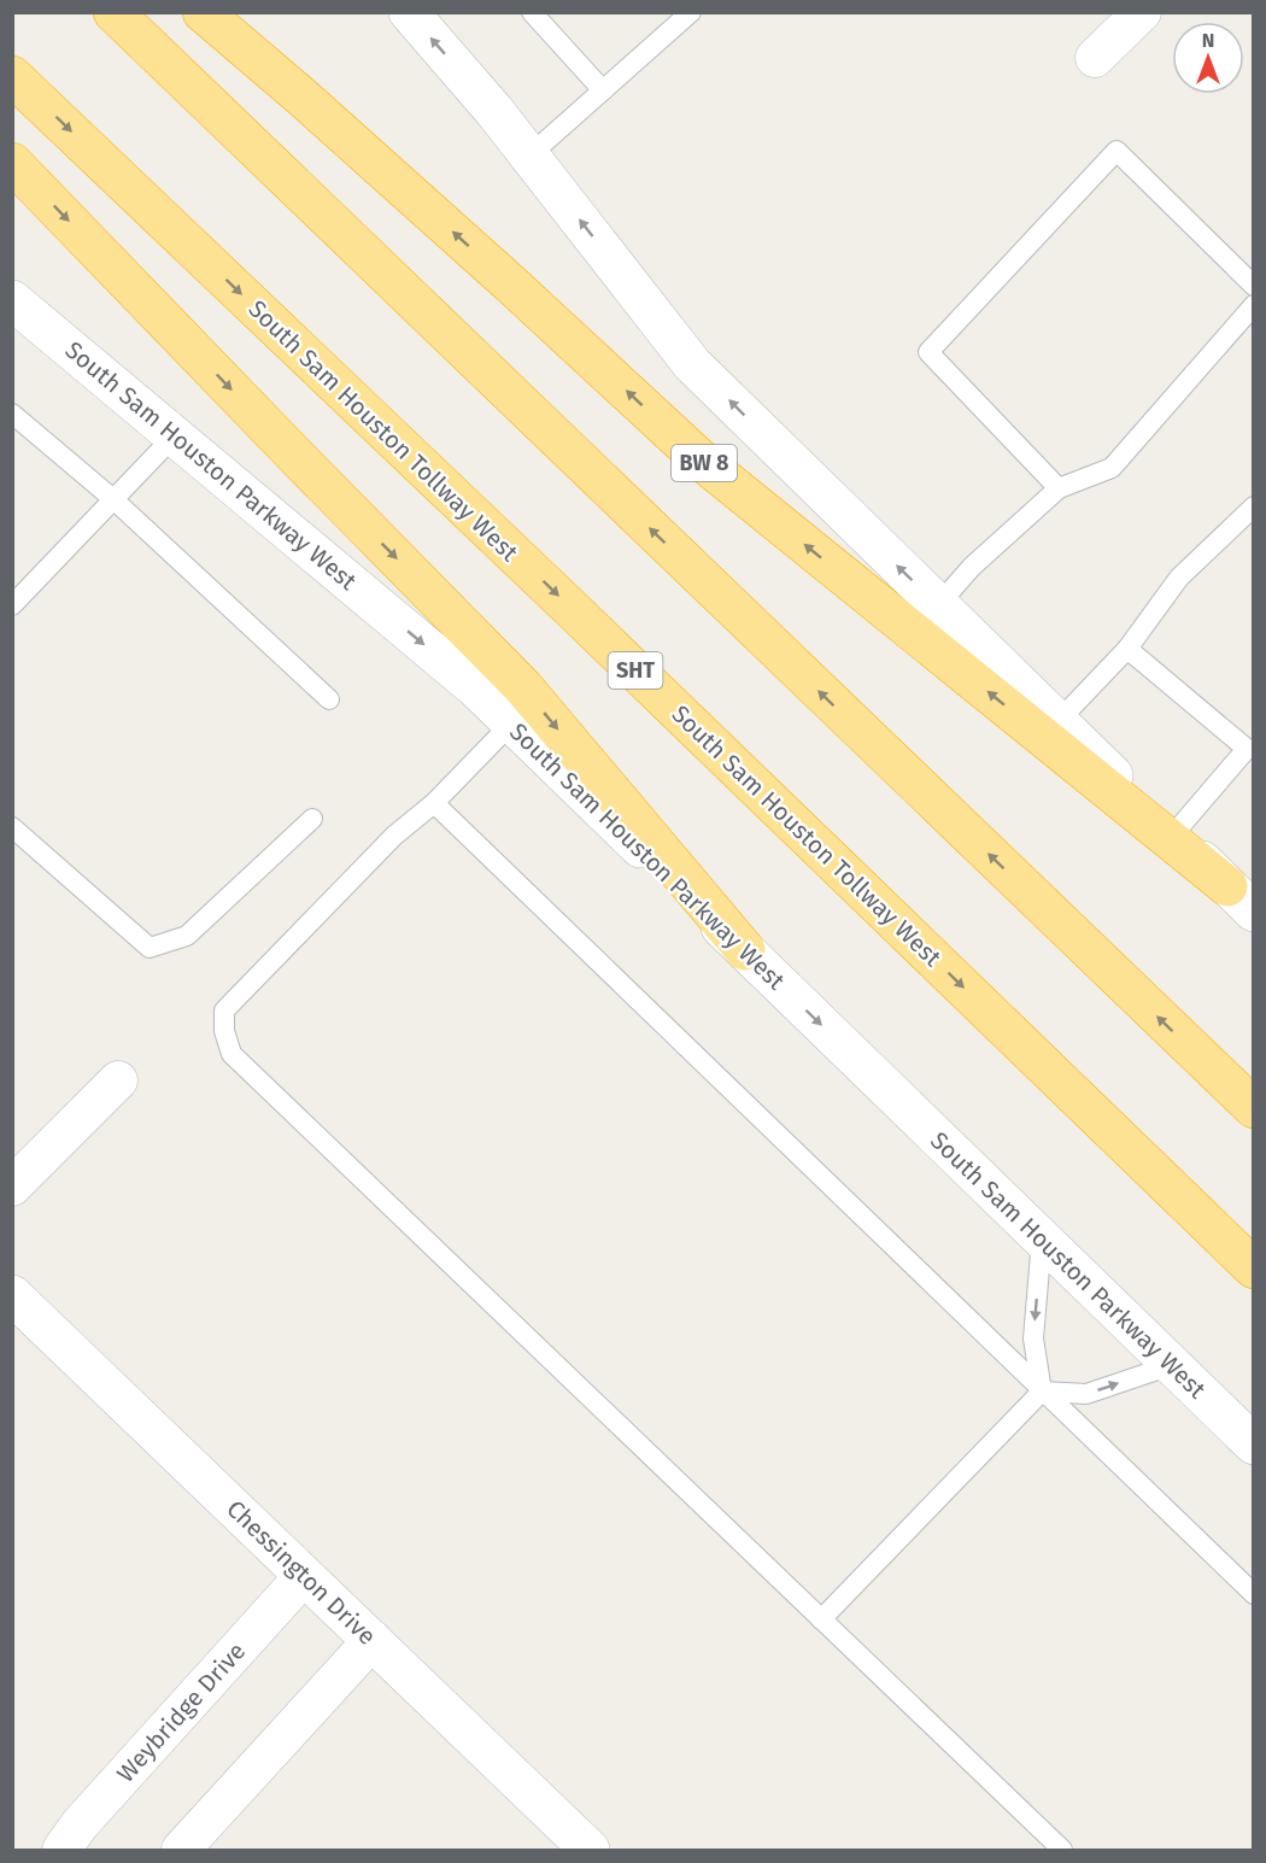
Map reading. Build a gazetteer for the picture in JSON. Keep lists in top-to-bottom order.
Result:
{
  "streets": {
    "highway": ["South Sam Houston Tollway West", "BW 8", "SHT"],
    "main road": ["South Sam Houston Parkway West", "Chessington Drive"],
    "street": ["Weybridge Drive"]
  },
  "crossings": [
    ["Chessington Drive", "Weybridge Drive"]
  ],
  "one_way": ["South Sam Houston Parkway West"],
  "north": "top"
}
